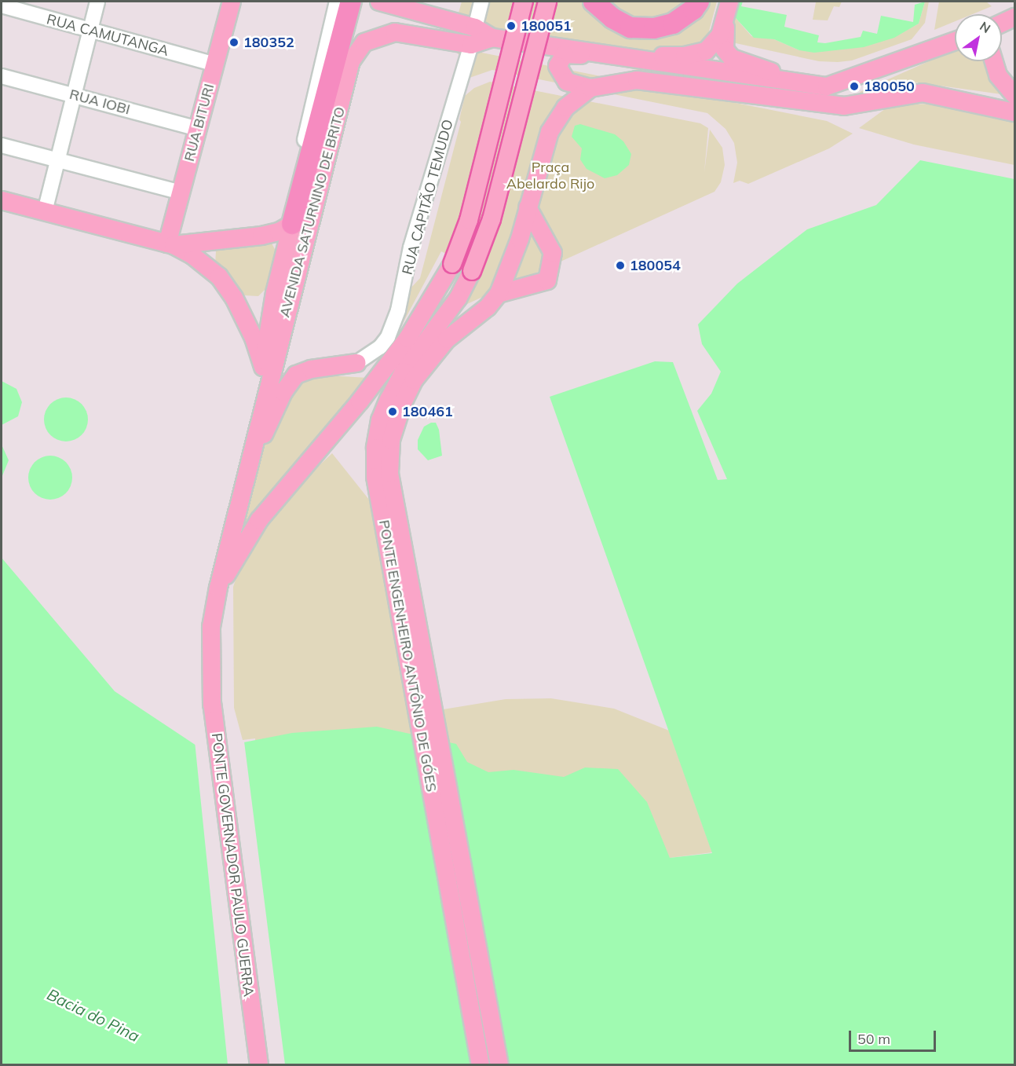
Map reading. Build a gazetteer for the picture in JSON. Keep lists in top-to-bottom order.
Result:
{
  "streets": {
    "main road": [
      "RUA BITURI",
      "AVENIDA SATURNINO DE BRITO",
      "PONTE ENGENHEIRO ANTÔNIO DE GÓES",
      "PONTE GOVERNADOR PAULO GUERRA"
    ],
    "street": ["RUA CAMUTANGA", "RUA IOBI", "RUA CAPITÃO TEMUDO"]
  },
  "crossings": [
    ["RUA CAMUTANGA", "RUA BITURI"],
    ["RUA IOBI", "RUA BITURI"],
    ["RUA CAPITÃO TEMUDO", "AVENIDA SATURNINO DE BRITO"],
    ["AVENIDA SATURNINO DE BRITO", "PONTE GOVERNADOR PAULO GUERRA"]
  ],
  "water": ["Bacia do Pina"],
  "parks": ["Praça Abelardo Rijo"],
  "places": [
    "180051",
    "180352",
    "180050",
    "180054",
    "180461"
  ],
  "scale_bar": "50 m",
  "north": "top right"
}
